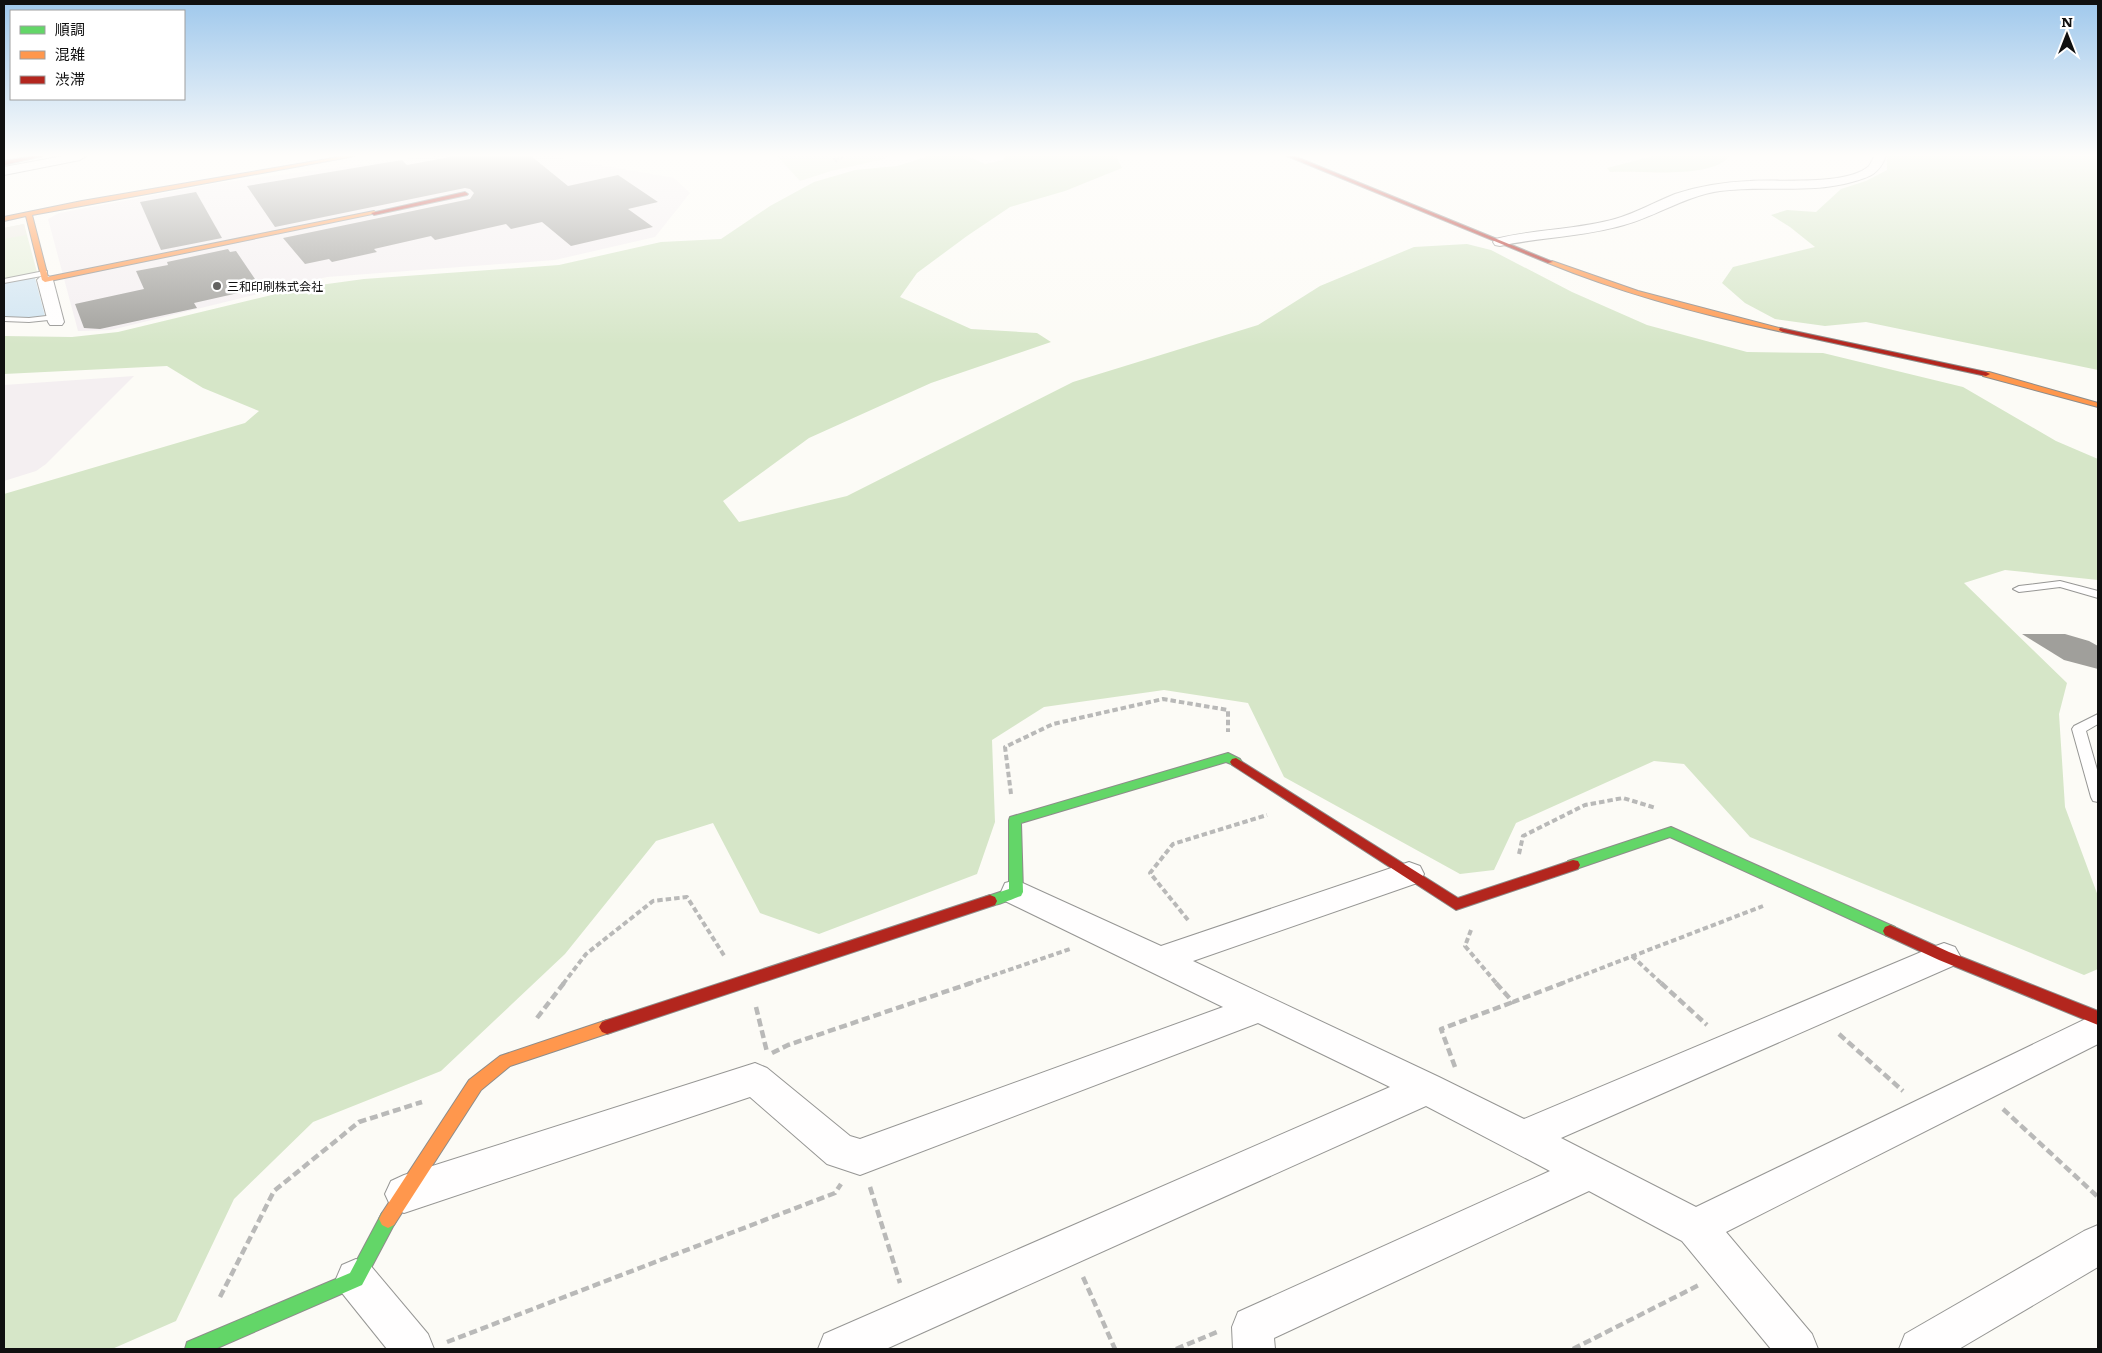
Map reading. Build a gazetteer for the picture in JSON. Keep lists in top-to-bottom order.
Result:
{
  "places": ["三和印刷株式会社"],
  "legend": ["順調", "混雑", "渋滞"],
  "north": "top"
}
